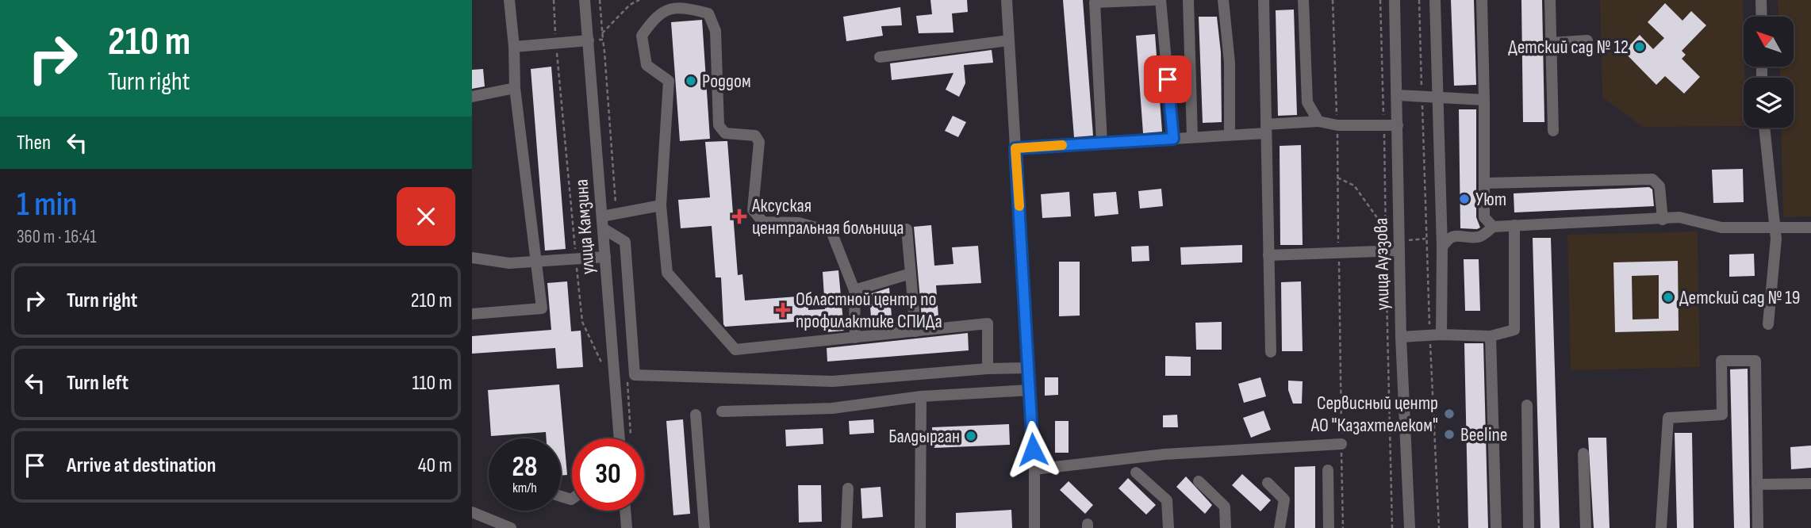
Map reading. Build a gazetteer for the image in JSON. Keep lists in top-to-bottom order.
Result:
{
  "streets": {
    "street": ["улица Камзина", "улица Ауэзова"]
  },
  "places": {
    "other": [
      "Детский сад № 12",
      "Роддом",
      "Уют",
      "Детский сад № 19",
      "Сервисный центр АО \"Казахтелеком\"",
      "Beeline",
      "Балдырган"
    ],
    "health": ["Аксуская центральная больница", "Областной центр по профилактике СПИДа"]
  },
  "north": "top left",
  "page": {
    "turn": ["210 m", "Turn right"],
    "then": "Then",
    "heading": ["1 min", "360 m · 16:41"],
    "list": [
      {
        "name": "Turn right",
        "value": "210 m"
      },
      {
        "name": "Turn left",
        "value": "110 m"
      },
      {
        "name": "Arrive at destination",
        "value": "40 m"
      }
    ],
    "speed": "28 km/h",
    "limit": "30"
  }
}
